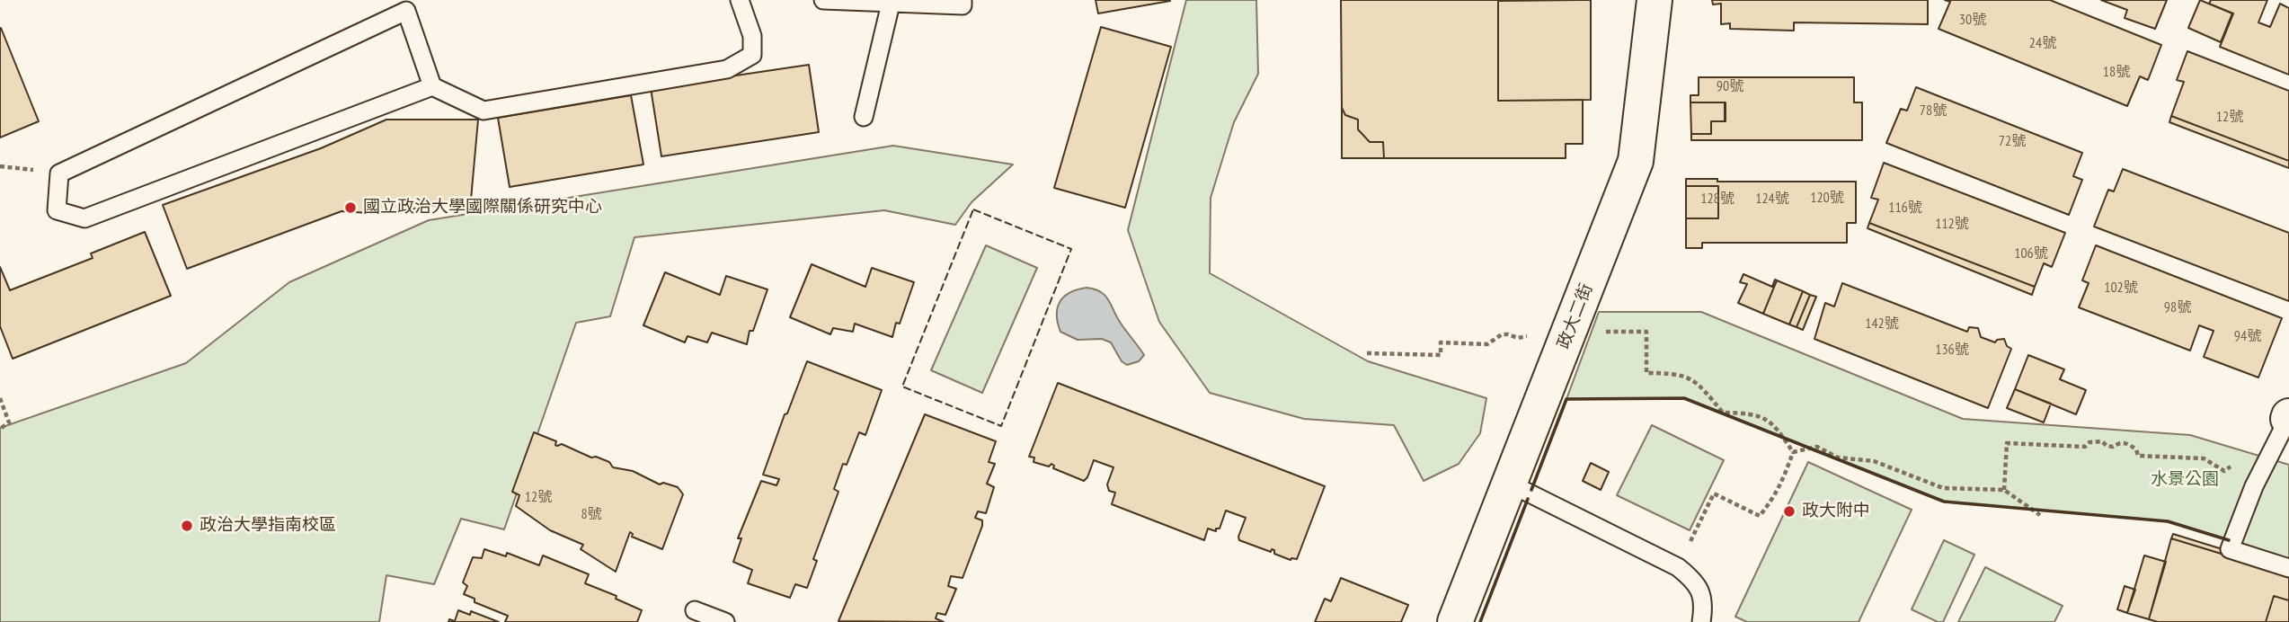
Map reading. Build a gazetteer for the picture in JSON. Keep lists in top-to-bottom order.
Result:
{
  "streets": {
    "street": ["政大二街"]
  },
  "parks": ["水景公園"],
  "places": ["國立政治大學國際關係研究中心", "政大附中", "政治大學指南校區"],
  "house_numbers": [
    "30號",
    "24號",
    "18號",
    "90號",
    "78號",
    "12號",
    "72號",
    "120號",
    "128號",
    "124號",
    "116號",
    "112號",
    "106號",
    "102號",
    "98號",
    "142號",
    "94號",
    "136號",
    "12號",
    "8號"
  ]
}
